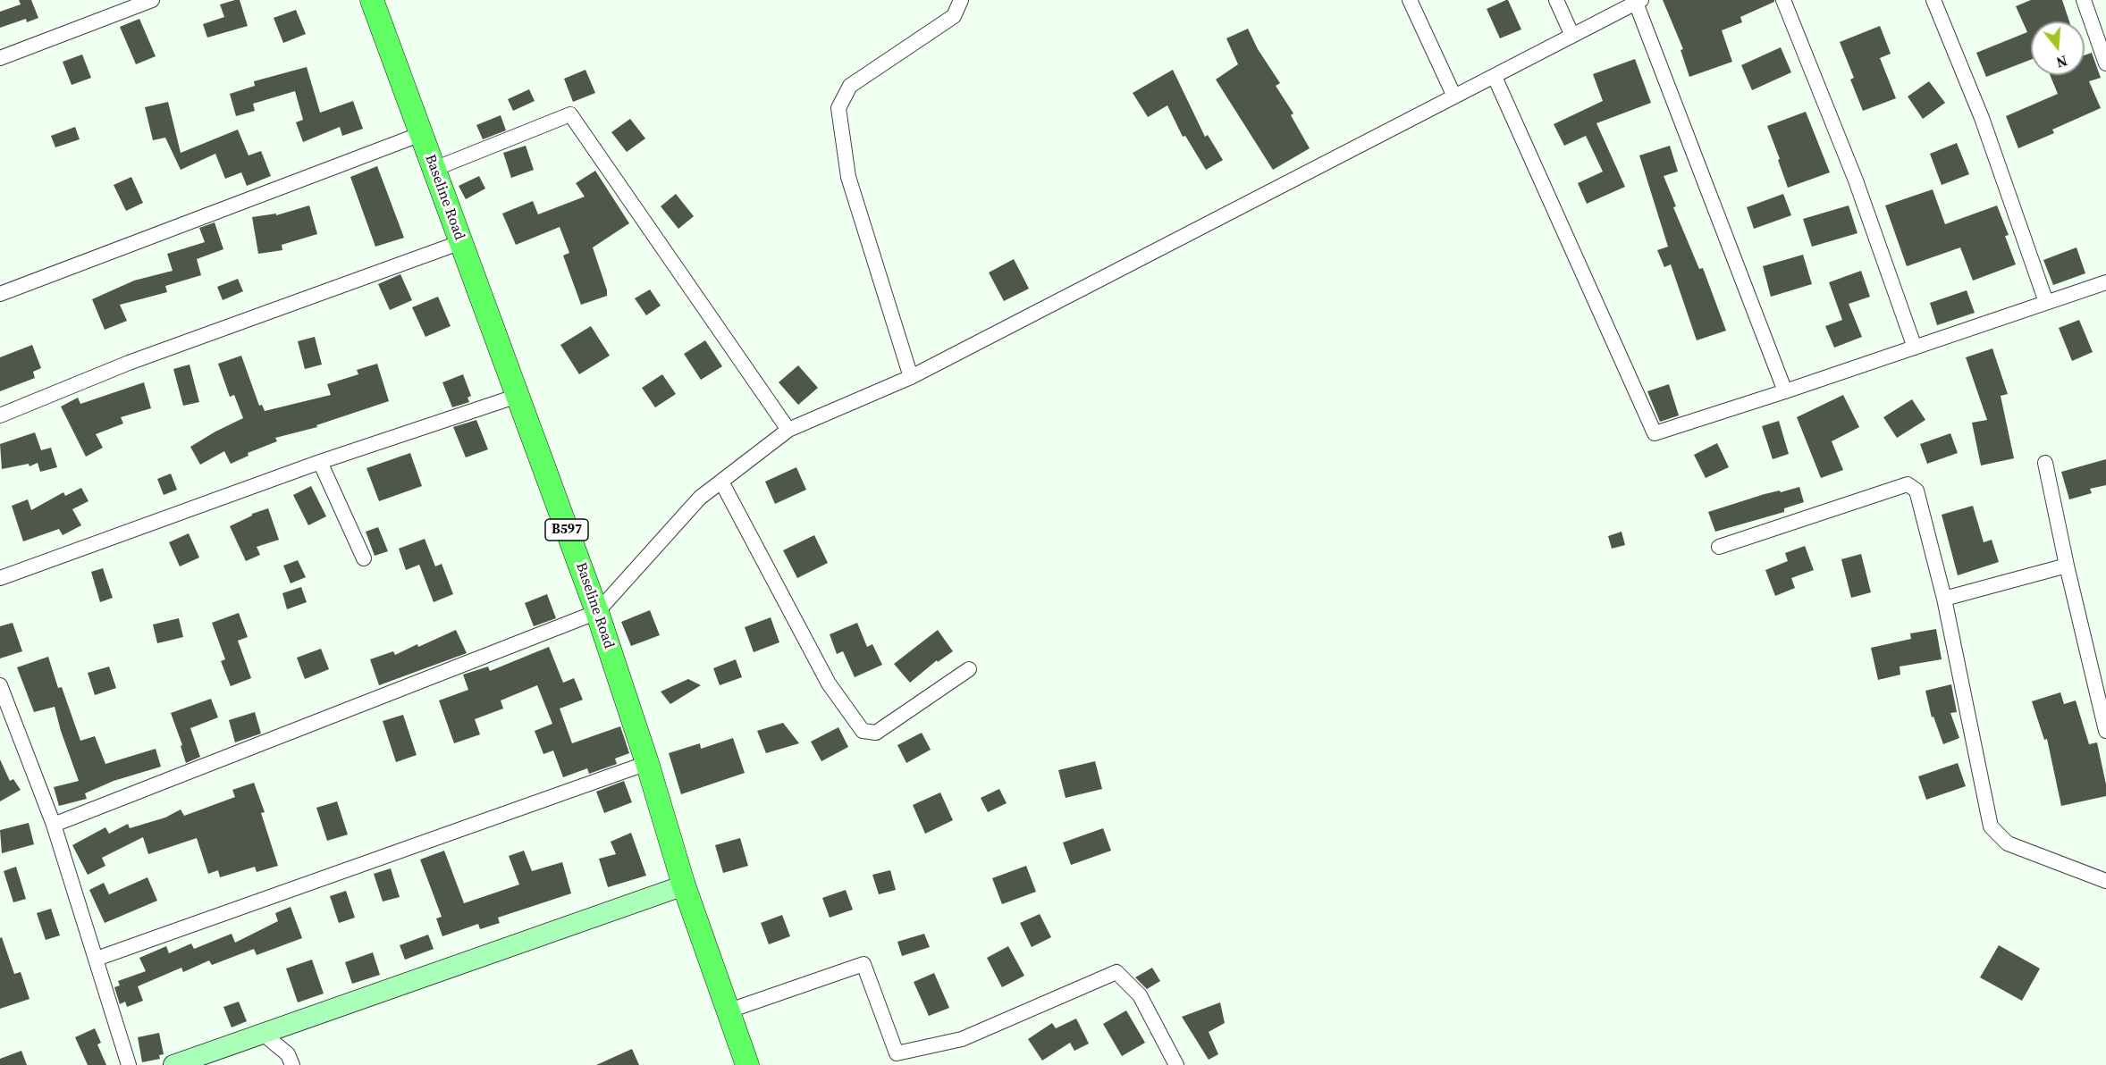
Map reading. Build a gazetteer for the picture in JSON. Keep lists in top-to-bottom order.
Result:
{
  "streets": {
    "main road": ["Baseline Road", "B597"]
  },
  "north": "bottom"
}
